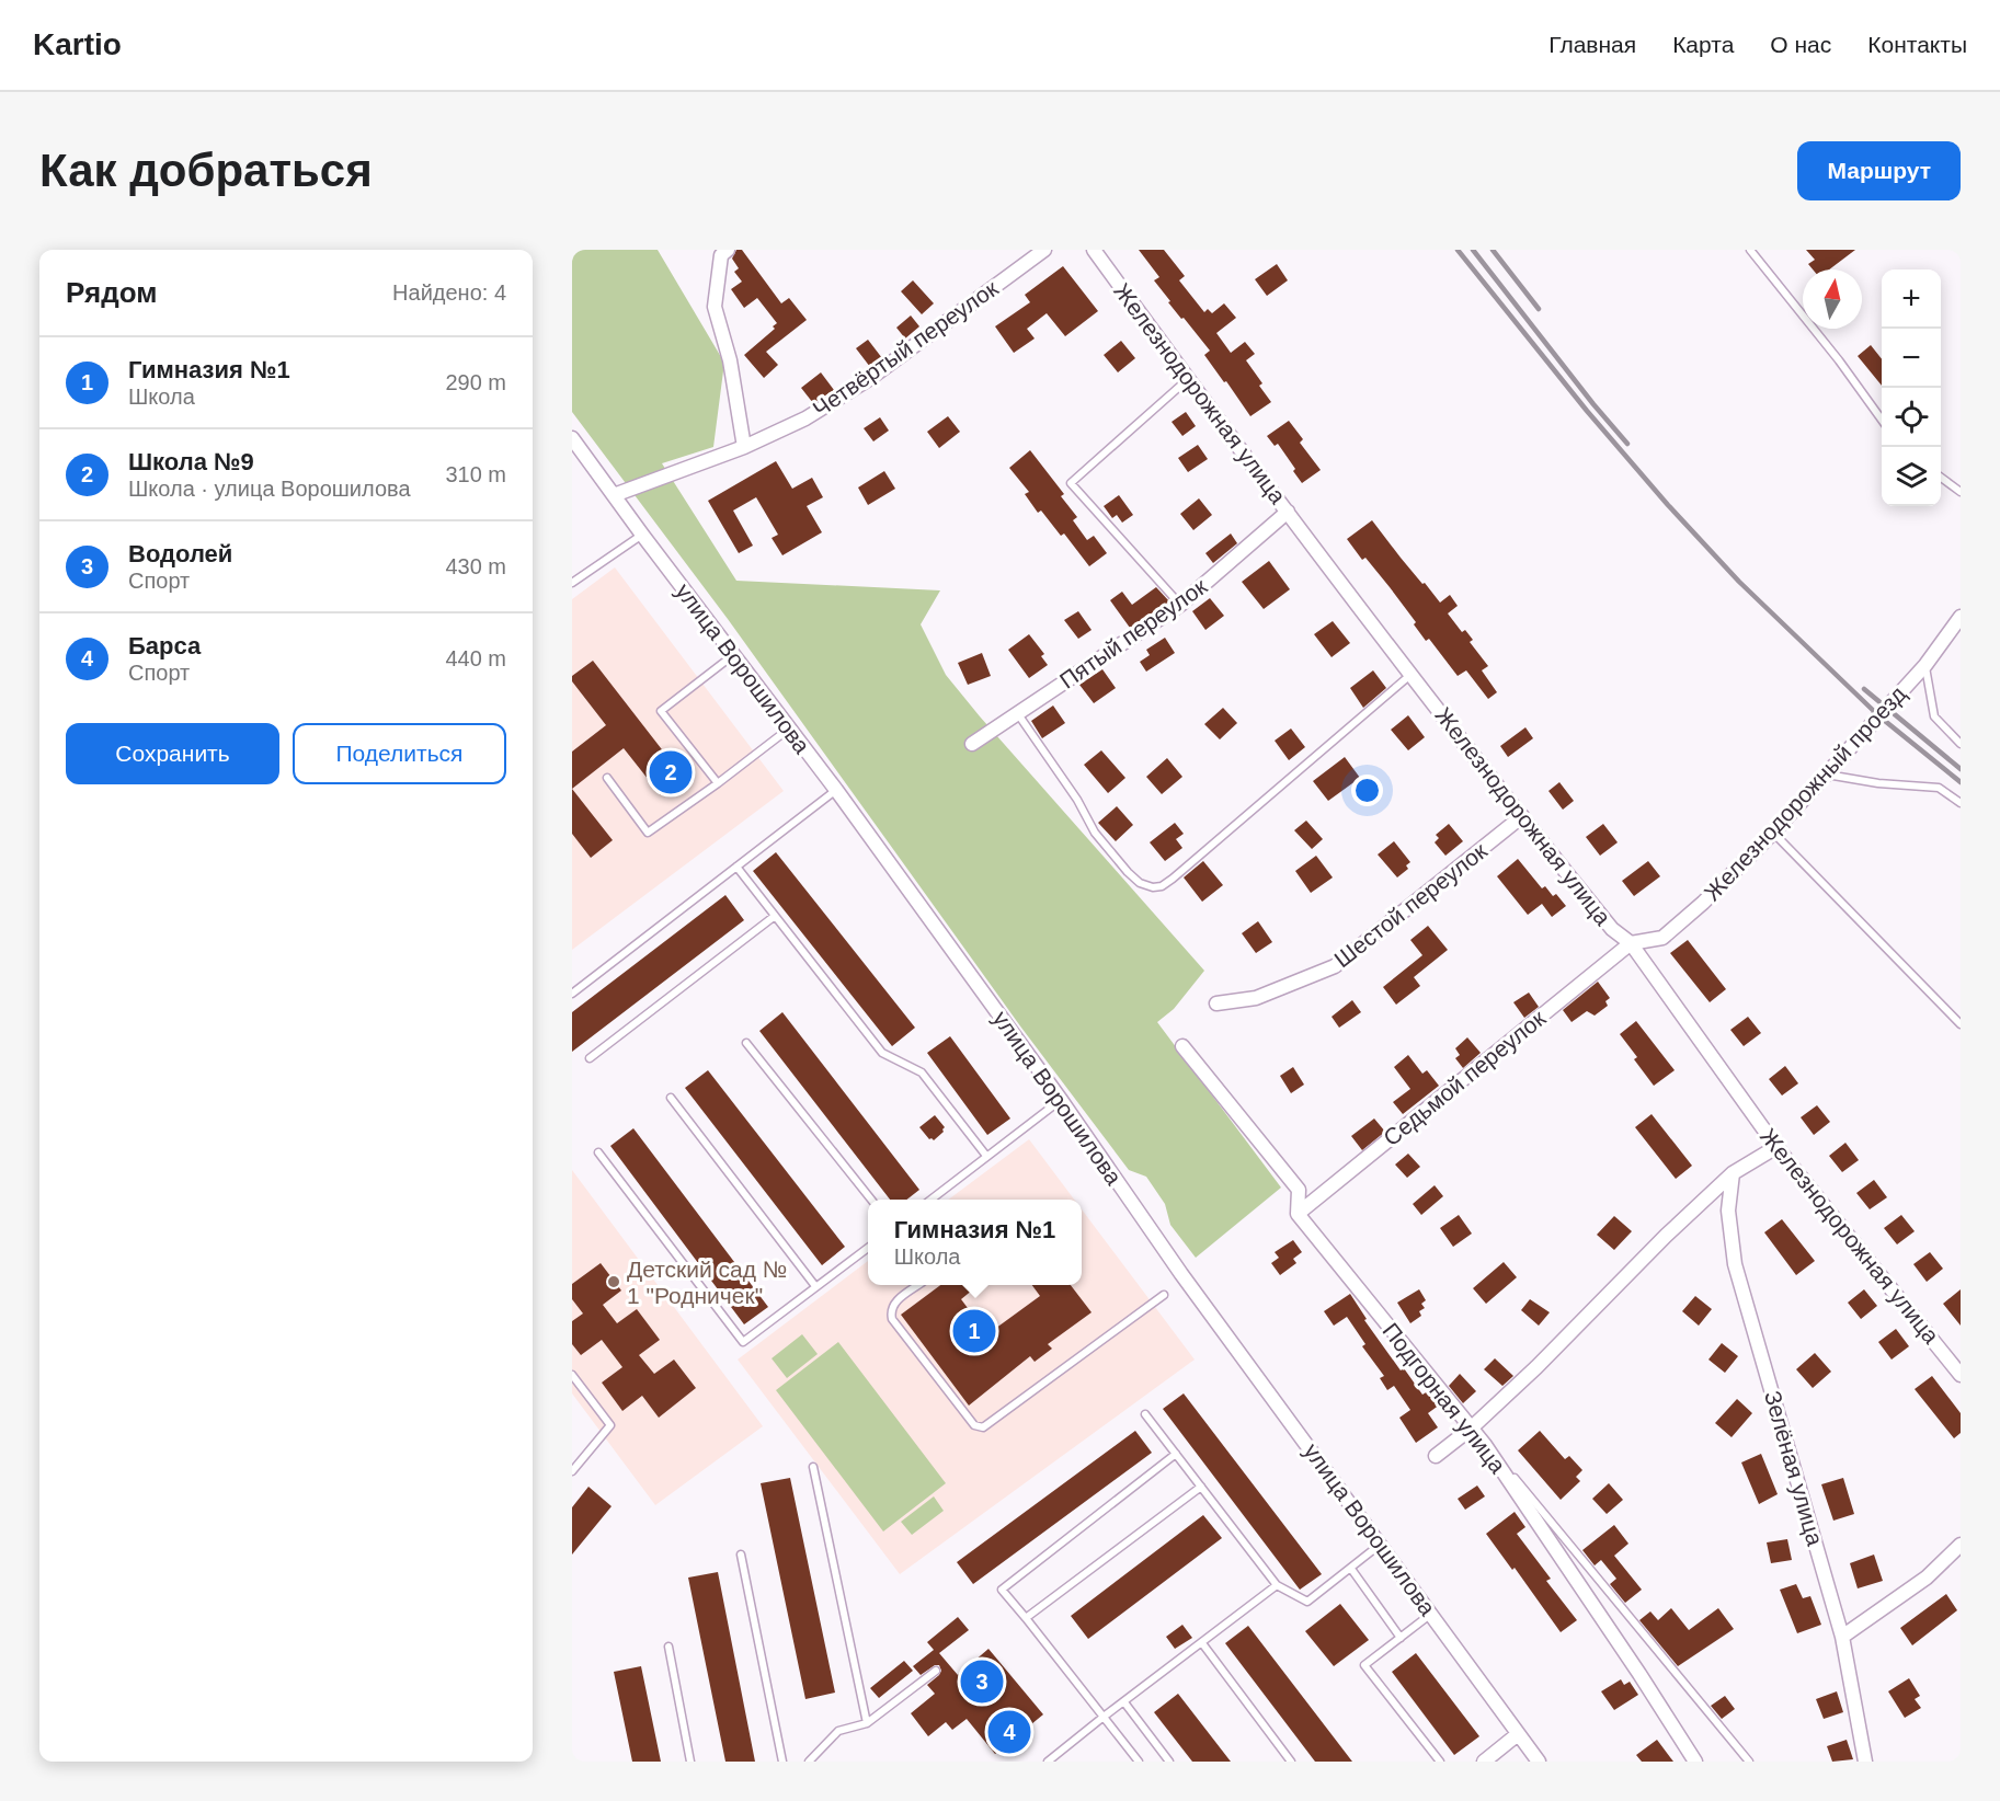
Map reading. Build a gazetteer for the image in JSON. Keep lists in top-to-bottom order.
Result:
{
  "streets": {
    "street": [
      "Четвёртый переулок",
      "Железнодорожная улица",
      "Пятый переулок",
      "улица Ворошилова",
      "Железнодорожный проезд",
      "Шестой переулок",
      "Седьмой переулок",
      "Подгорная улица",
      "Зелёная улица"
    ]
  },
  "crossings": [
    ["Четвёртый переулок", "улица Ворошилова"],
    ["Железнодорожная улица", "Пятый переулок"],
    ["Железнодорожная улица", "Железнодорожный проезд"],
    ["Железнодорожная улица", "Шестой переулок"],
    ["Железнодорожная улица", "Седьмой переулок"],
    ["Железнодорожный проезд", "Седьмой переулок"],
    ["Седьмой переулок", "Подгорная улица"]
  ],
  "places": ["Детский сад № 1 \"Родничек\""],
  "north": "top",
  "page": {
    "header": "Kartio",
    "nav": [
      "Главная",
      "Карта",
      "О нас",
      "Контакты"
    ],
    "buttons": [
      "Маршрут",
      ["Сохранить", "Поделиться"]
    ],
    "title": "Как добраться",
    "heading": ["Рядом", "Найдено: 4"],
    "map_buttons": ["+", "−"],
    "list": [
      {
        "mark": "1",
        "name": "Гимназия №1",
        "note": "Школа",
        "value": "290 m"
      },
      {
        "mark": "2",
        "name": "Школа №9",
        "note": "Школа · улица Ворошилова",
        "value": "310 m"
      },
      {
        "mark": "3",
        "name": "Водолей",
        "note": "Спорт",
        "value": "430 m"
      },
      {
        "mark": "4",
        "name": "Барса",
        "note": "Спорт",
        "value": "440 m"
      }
    ],
    "pins": [
      "2",
      "1",
      "3",
      "4"
    ],
    "popup": ["Гимназия №1", "Школа"]
  }
}
